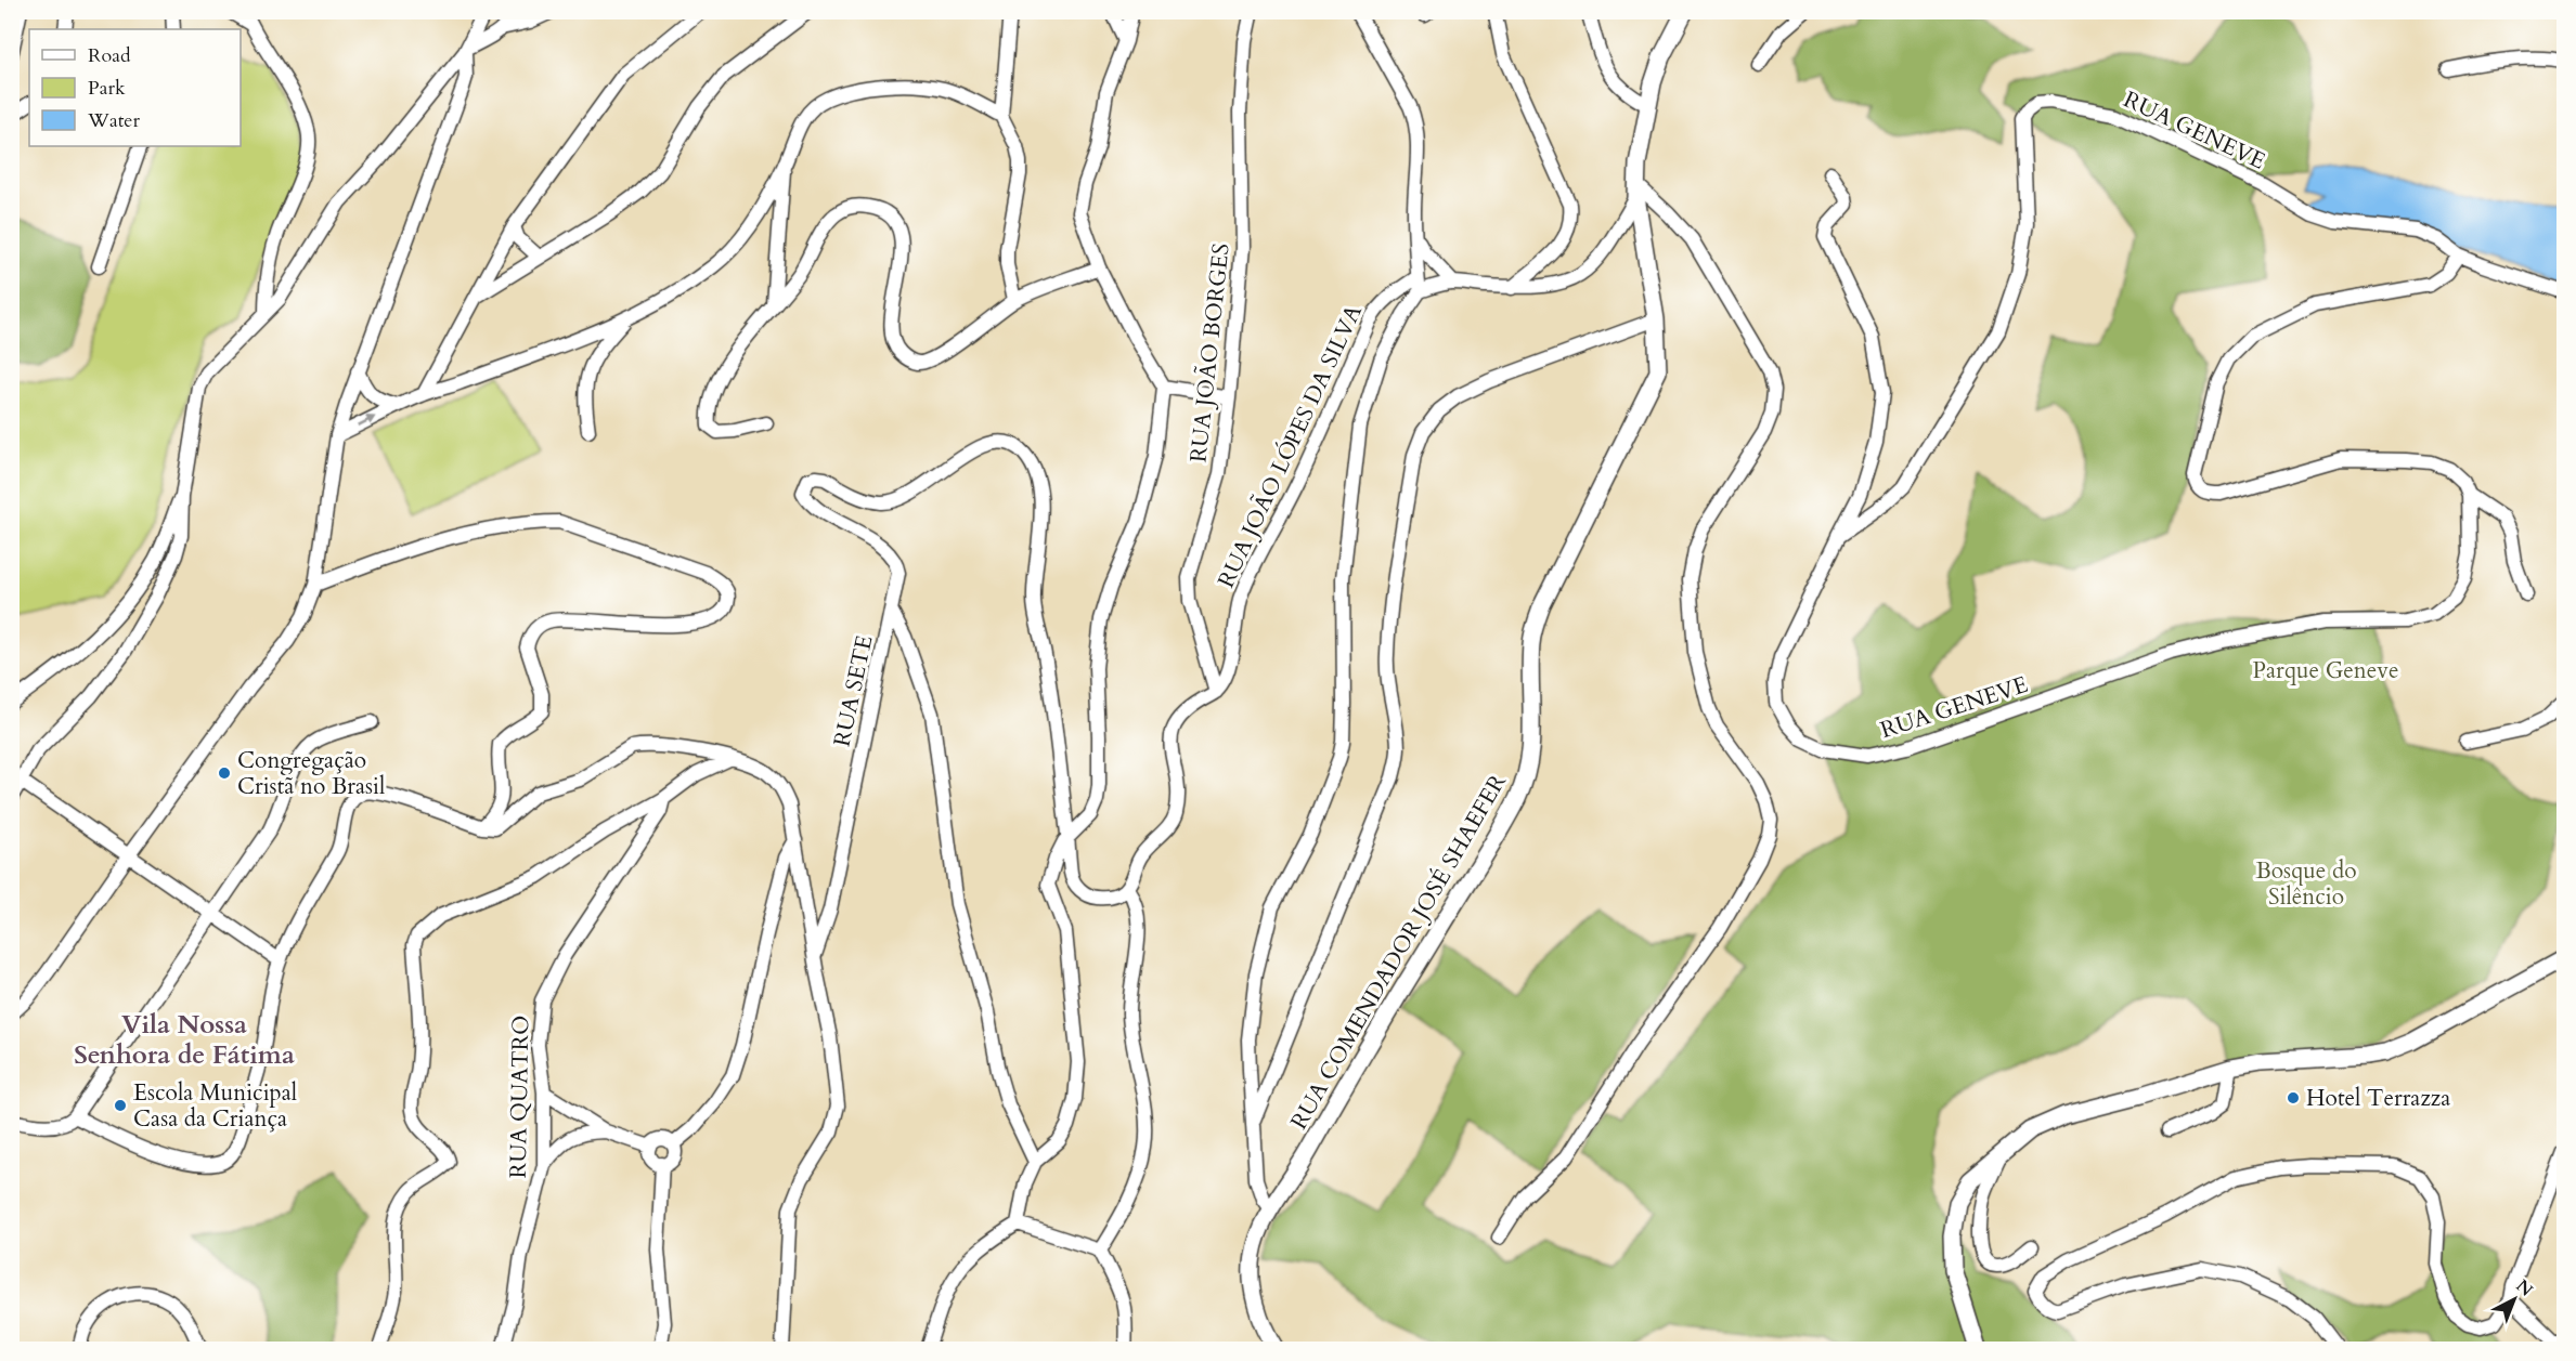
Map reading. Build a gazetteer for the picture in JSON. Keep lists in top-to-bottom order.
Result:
{
  "streets": {
    "street": [
      "RUA GENEVE",
      "RUA JOÃO BORGES",
      "RUA JOÃO LÓPES DA SILVA",
      "RUA SETE",
      "RUA COMENDADOR JOSÉ SHAEFER",
      "RUA QUATRO"
    ]
  },
  "crossings": [
    ["RUA JOÃO BORGES", "RUA JOÃO LÓPES DA SILVA"]
  ],
  "districts": ["Vila Nossa Senhora de Fátima"],
  "parks": ["Parque Geneve", "Bosque do Silêncio"],
  "places": ["Congregação Cristã no Brasil", "Hotel Terrazza", "Escola Municipal Casa da Criança"],
  "legend": ["Road", "Park", "Water"],
  "north": "top right"
}
